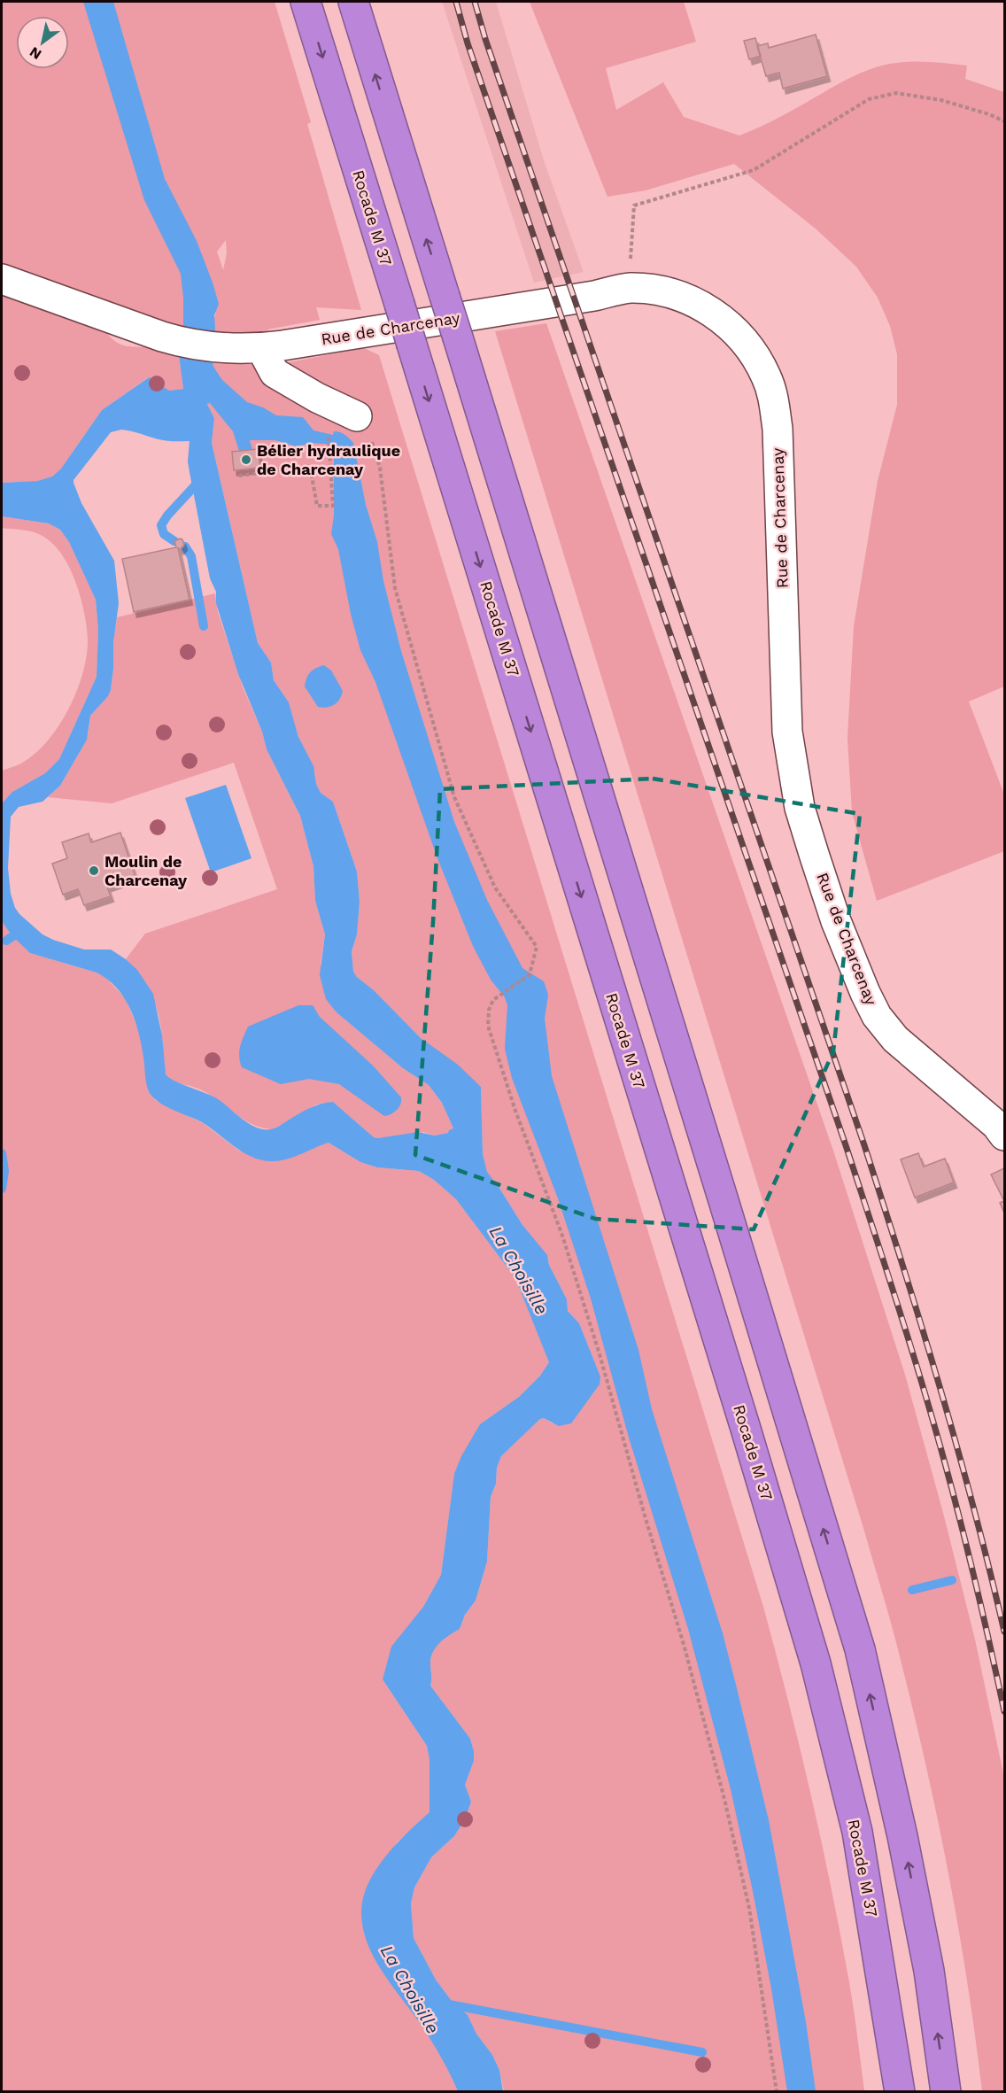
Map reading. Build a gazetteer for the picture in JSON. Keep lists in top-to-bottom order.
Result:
{
  "streets": {
    "highway": ["Rocade M 37"],
    "street": ["Rue de Charcenay"]
  },
  "water": ["La Choisille"],
  "places": ["Bélier hydraulique de Charcenay", "Moulin de Charcenay"],
  "north": "bottom left"
}
